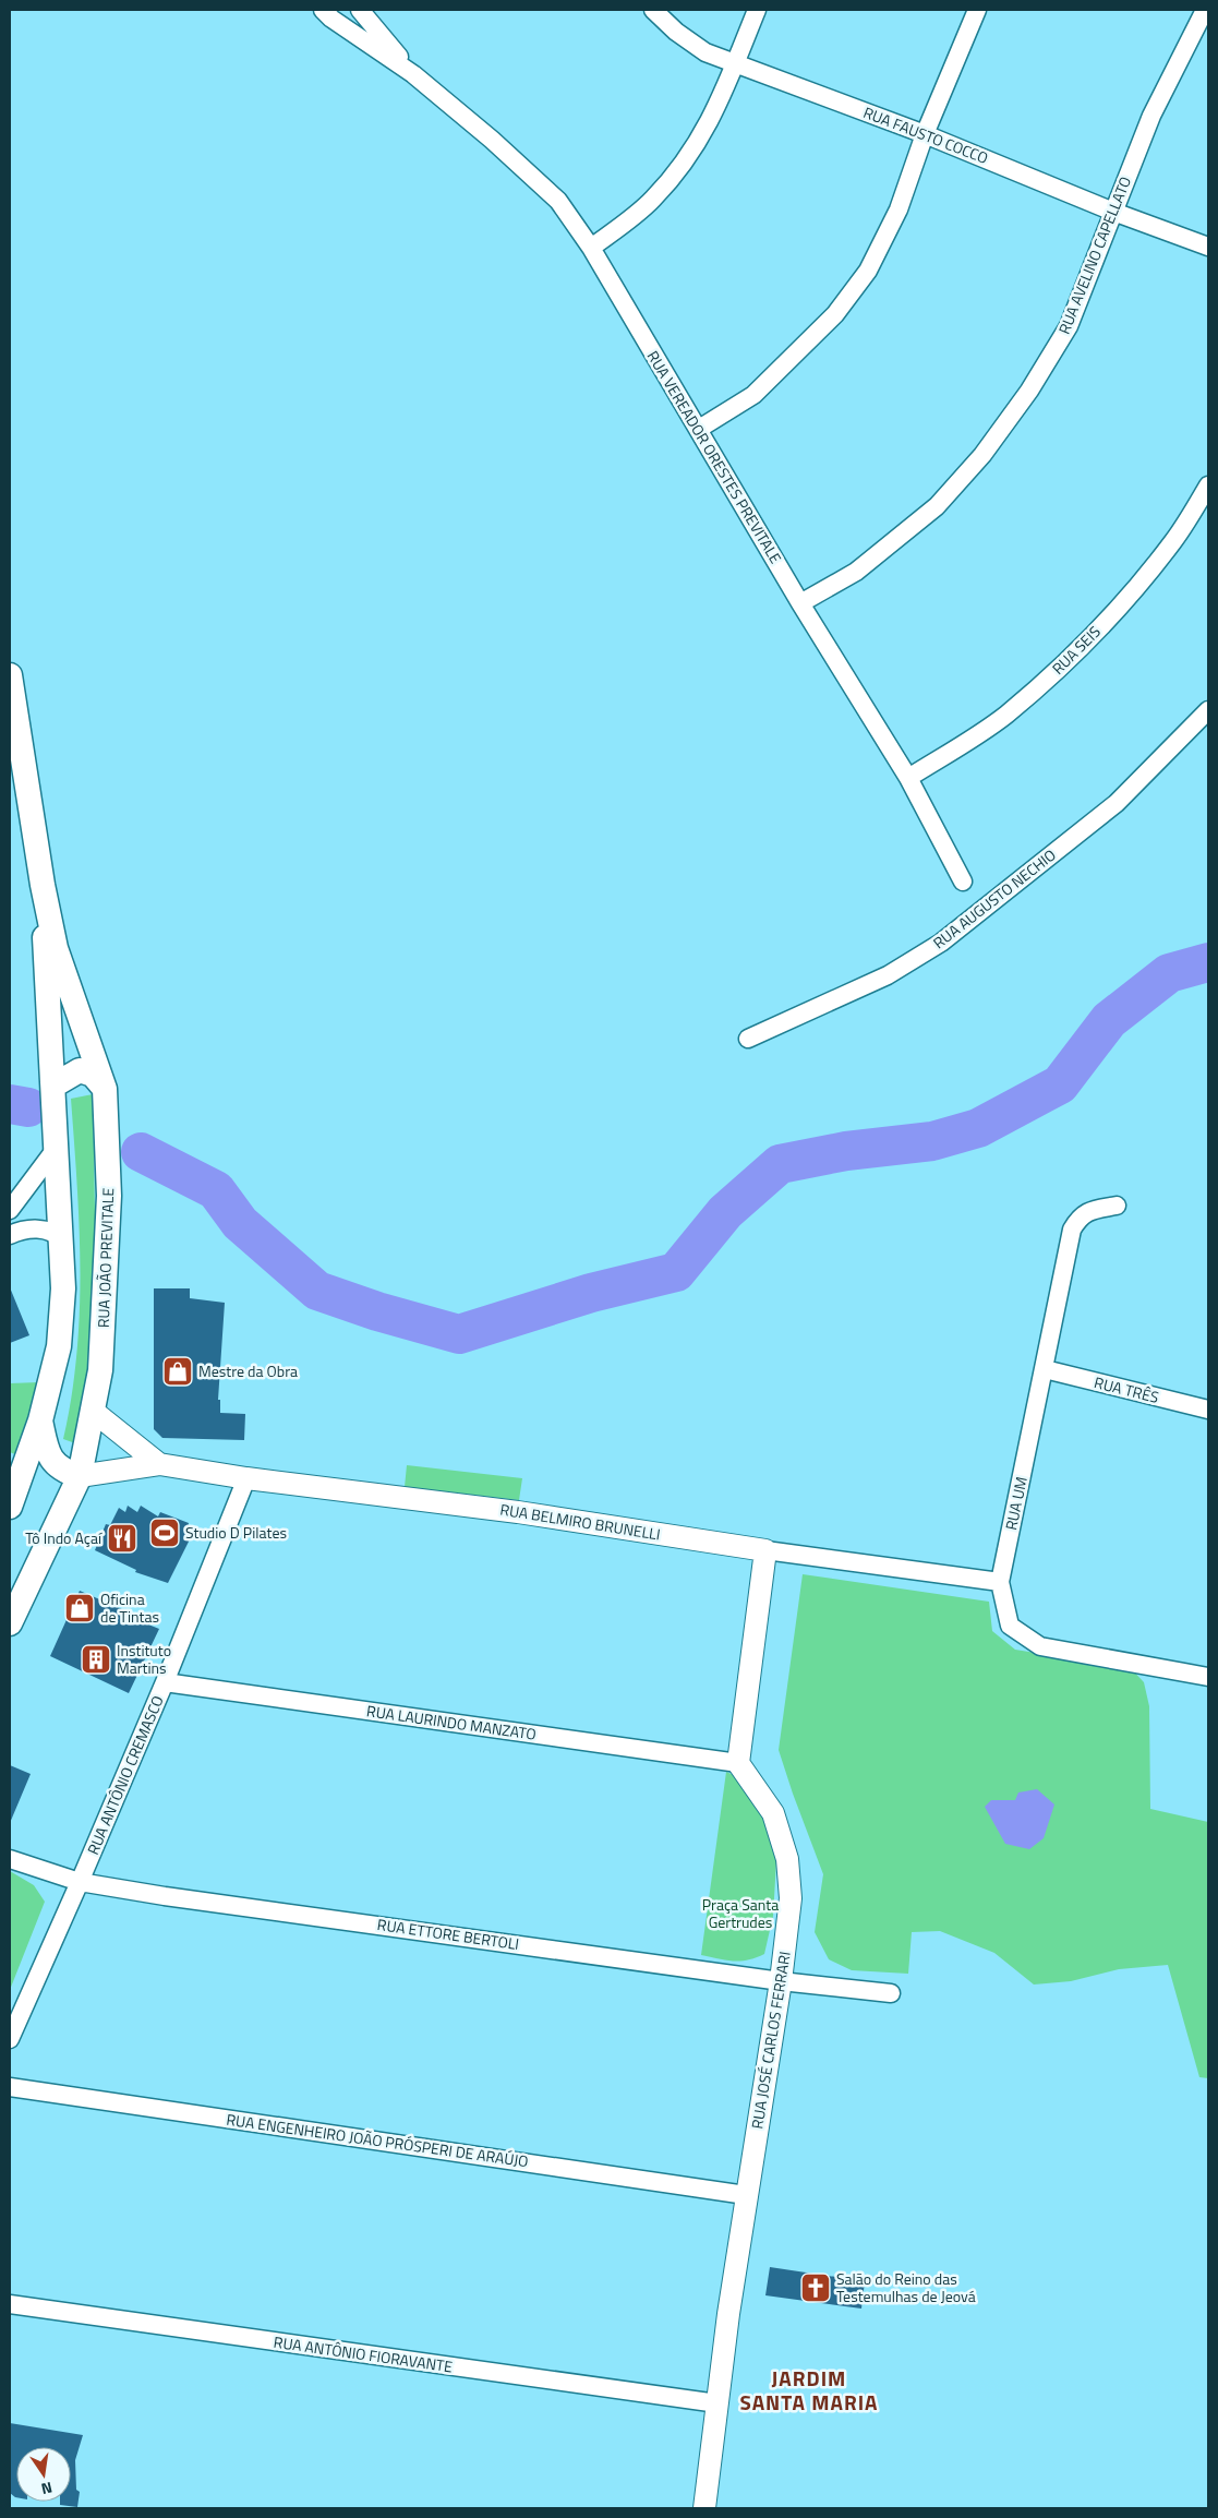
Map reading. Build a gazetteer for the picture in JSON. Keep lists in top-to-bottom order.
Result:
{
  "streets": {
    "main road": ["RUA JOÃO PREVITALE"],
    "street": [
      "RUA FAUSTO COCCO",
      "RUA AVELINO CAPELLATO",
      "RUA VEREADOR ORESTES PREVITALE",
      "RUA SEIS",
      "RUA AUGUSTO NECHIO",
      "RUA TRÊS",
      "RUA UM",
      "RUA BELMIRO BRUNELLI",
      "RUA LAURINDO MANZATO",
      "RUA ANTÔNIO CREMASCO",
      "RUA ETTORE BERTOLI",
      "RUA JOSÉ CARLOS FERRARI",
      "RUA ENGENHEIRO JOÃO PRÓSPERI DE ARAÚJO",
      "RUA ANTÔNIO FIORAVANTE"
    ]
  },
  "crossings": [
    ["RUA FAUSTO COCCO", "RUA AVELINO CAPELLATO"],
    ["RUA AVELINO CAPELLATO", "RUA VEREADOR ORESTES PREVITALE"],
    ["RUA VEREADOR ORESTES PREVITALE", "RUA SEIS"],
    ["RUA JOÃO PREVITALE", "RUA BELMIRO BRUNELLI"],
    ["RUA TRÊS", "RUA UM"],
    ["RUA UM", "RUA BELMIRO BRUNELLI"],
    ["RUA BELMIRO BRUNELLI", "RUA ANTÔNIO CREMASCO"],
    ["RUA LAURINDO MANZATO", "RUA ANTÔNIO CREMASCO"],
    ["RUA LAURINDO MANZATO", "RUA JOSÉ CARLOS FERRARI"],
    ["RUA ANTÔNIO CREMASCO", "RUA ETTORE BERTOLI"],
    ["RUA ETTORE BERTOLI", "RUA JOSÉ CARLOS FERRARI"],
    ["RUA JOSÉ CARLOS FERRARI", "RUA ENGENHEIRO JOÃO PRÓSPERI DE ARAÚJO"],
    ["RUA JOSÉ CARLOS FERRARI", "RUA ANTÔNIO FIORAVANTE"]
  ],
  "districts": ["JARDIM SANTA MARIA"],
  "parks": ["Praça Santa Gertrudes"],
  "places": {
    "shop": ["Mestre da Obra", "Oficina de Tintas"],
    "sports": ["Studio D Pilates"],
    "restaurant": ["Tô Indo Açaí"],
    "building": ["Instituto Martins"],
    "church": ["Salão do Reino das Testemulhas de Jeová"]
  },
  "north": "bottom"
}
